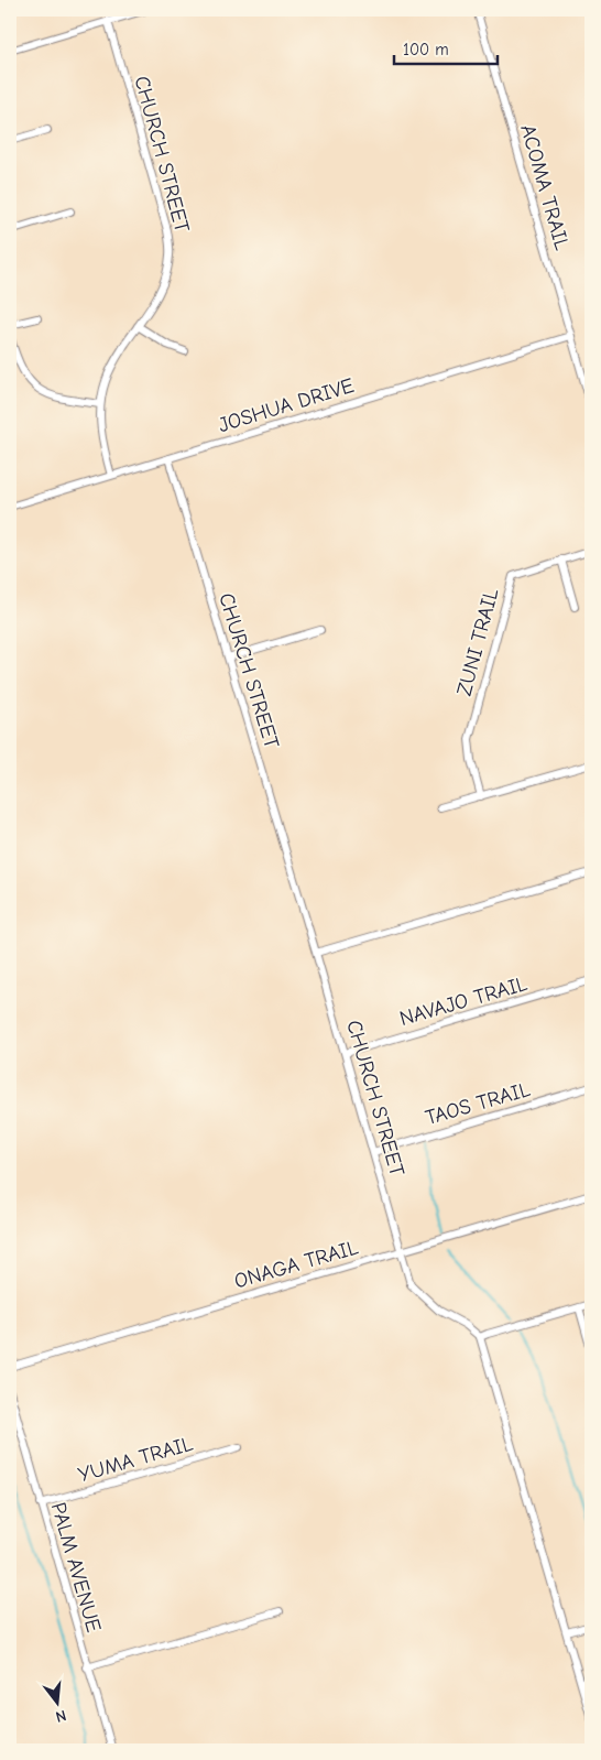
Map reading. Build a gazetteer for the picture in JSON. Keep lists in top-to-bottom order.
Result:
{
  "streets": {
    "street": [
      "CHURCH STREET",
      "ACOMA TRAIL",
      "JOSHUA DRIVE",
      "ZUNI TRAIL",
      "NAVAJO TRAIL",
      "TAOS TRAIL",
      "ONAGA TRAIL",
      "YUMA TRAIL",
      "PALM AVENUE"
    ]
  },
  "crossings": [
    ["CHURCH STREET", "JOSHUA DRIVE"],
    ["CHURCH STREET", "NAVAJO TRAIL"],
    ["CHURCH STREET", "TAOS TRAIL"],
    ["CHURCH STREET", "ONAGA TRAIL"],
    ["ACOMA TRAIL", "JOSHUA DRIVE"],
    ["YUMA TRAIL", "PALM AVENUE"]
  ],
  "scale_bar": "100 m",
  "north": "bottom"
}
